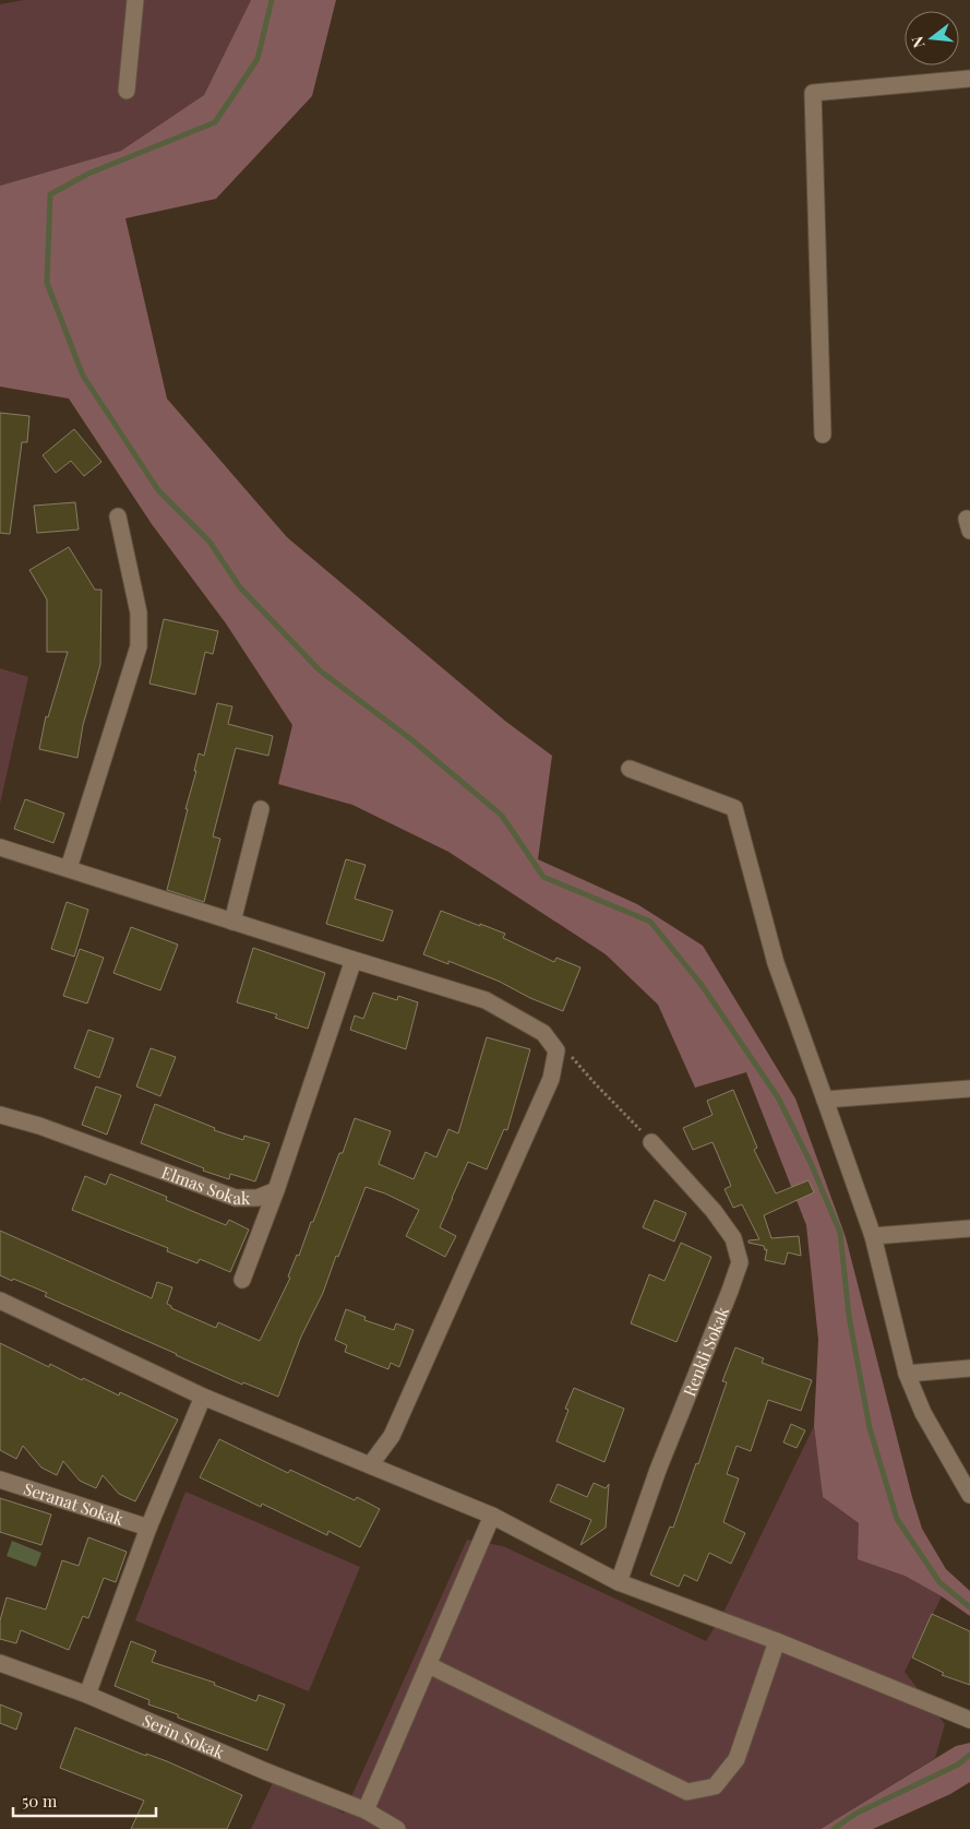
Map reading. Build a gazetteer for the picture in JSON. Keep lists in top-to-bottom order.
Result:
{
  "streets": {
    "street": [
      "Elmas Sokak",
      "Renkli Sokak",
      "Seranat Sokak",
      "Serin Sokak"
    ]
  },
  "scale_bar": "50 m",
  "north": "left"
}
